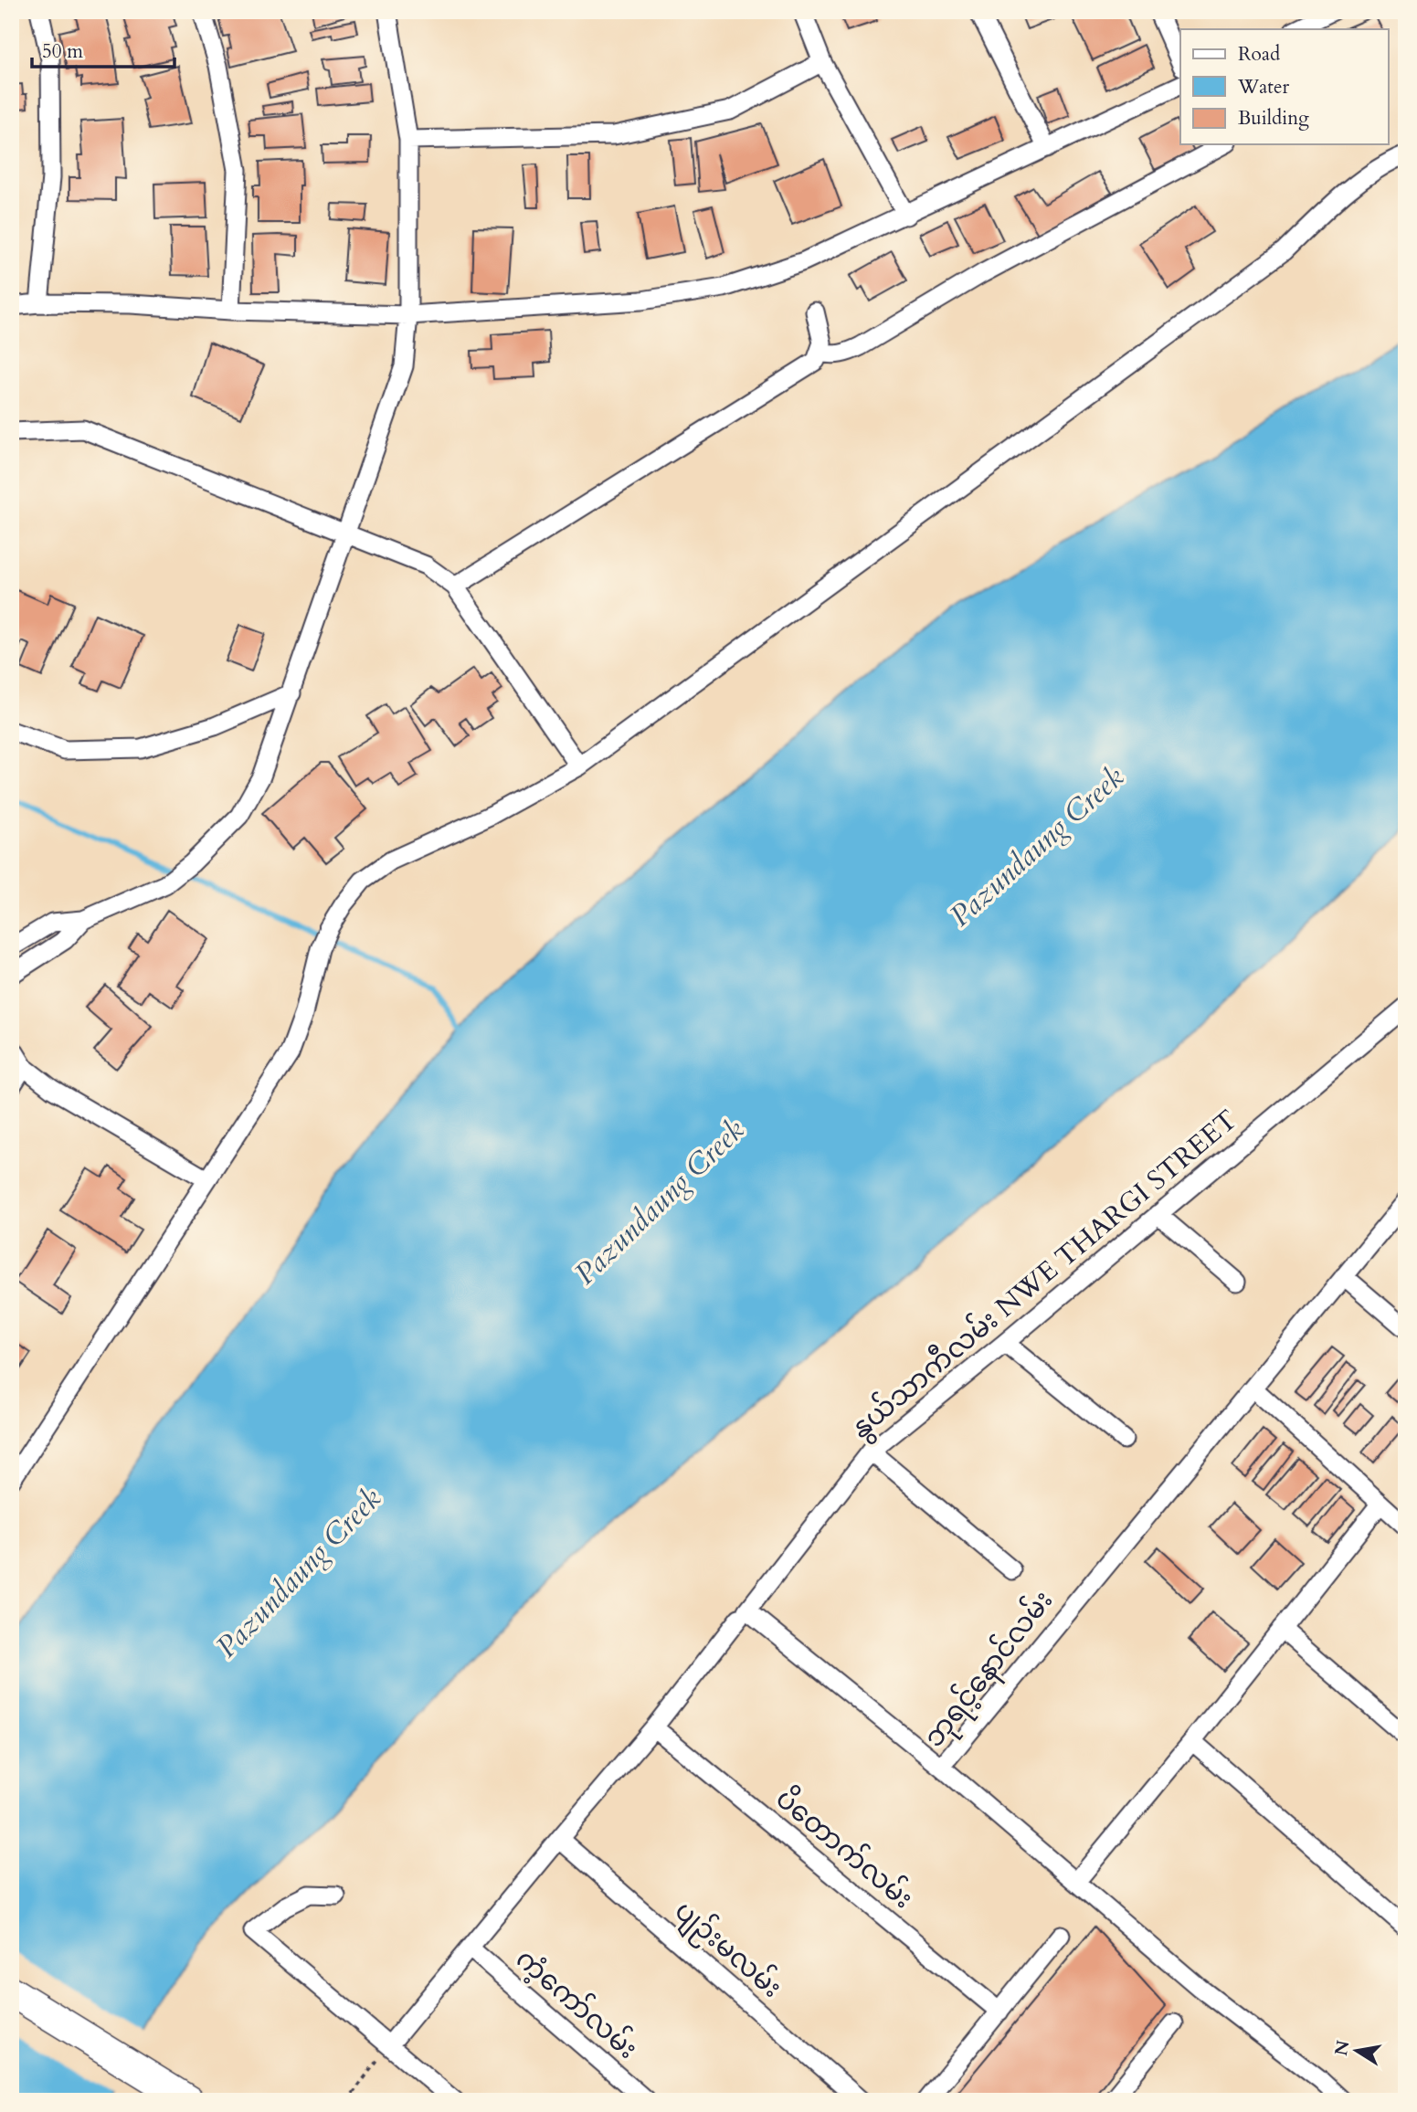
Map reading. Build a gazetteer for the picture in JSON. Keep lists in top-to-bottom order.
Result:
{
  "streets": {
    "street": [
      "နွယ်သာကီလမ်း NWE THARGI STREET",
      "ဘုရင့်နောင်လမ်း",
      "ပိတောက်လမ်း",
      "ပျဉ်းမလမ်း",
      "ကံ့ကော်လမ်း"
    ]
  },
  "crossings": [
    ["နွယ်သာကီလမ်း NWE THARGI STREET", "ပိတောက်လမ်း"],
    ["နွယ်သာကီလမ်း NWE THARGI STREET", "ပျဉ်းမလမ်း"],
    ["နွယ်သာကီလမ်း NWE THARGI STREET", "ကံ့ကော်လမ်း"]
  ],
  "water": ["Pazundaung Creek"],
  "legend": ["Road", "Water", "Building"],
  "scale_bar": "50 m",
  "north": "left"
}
